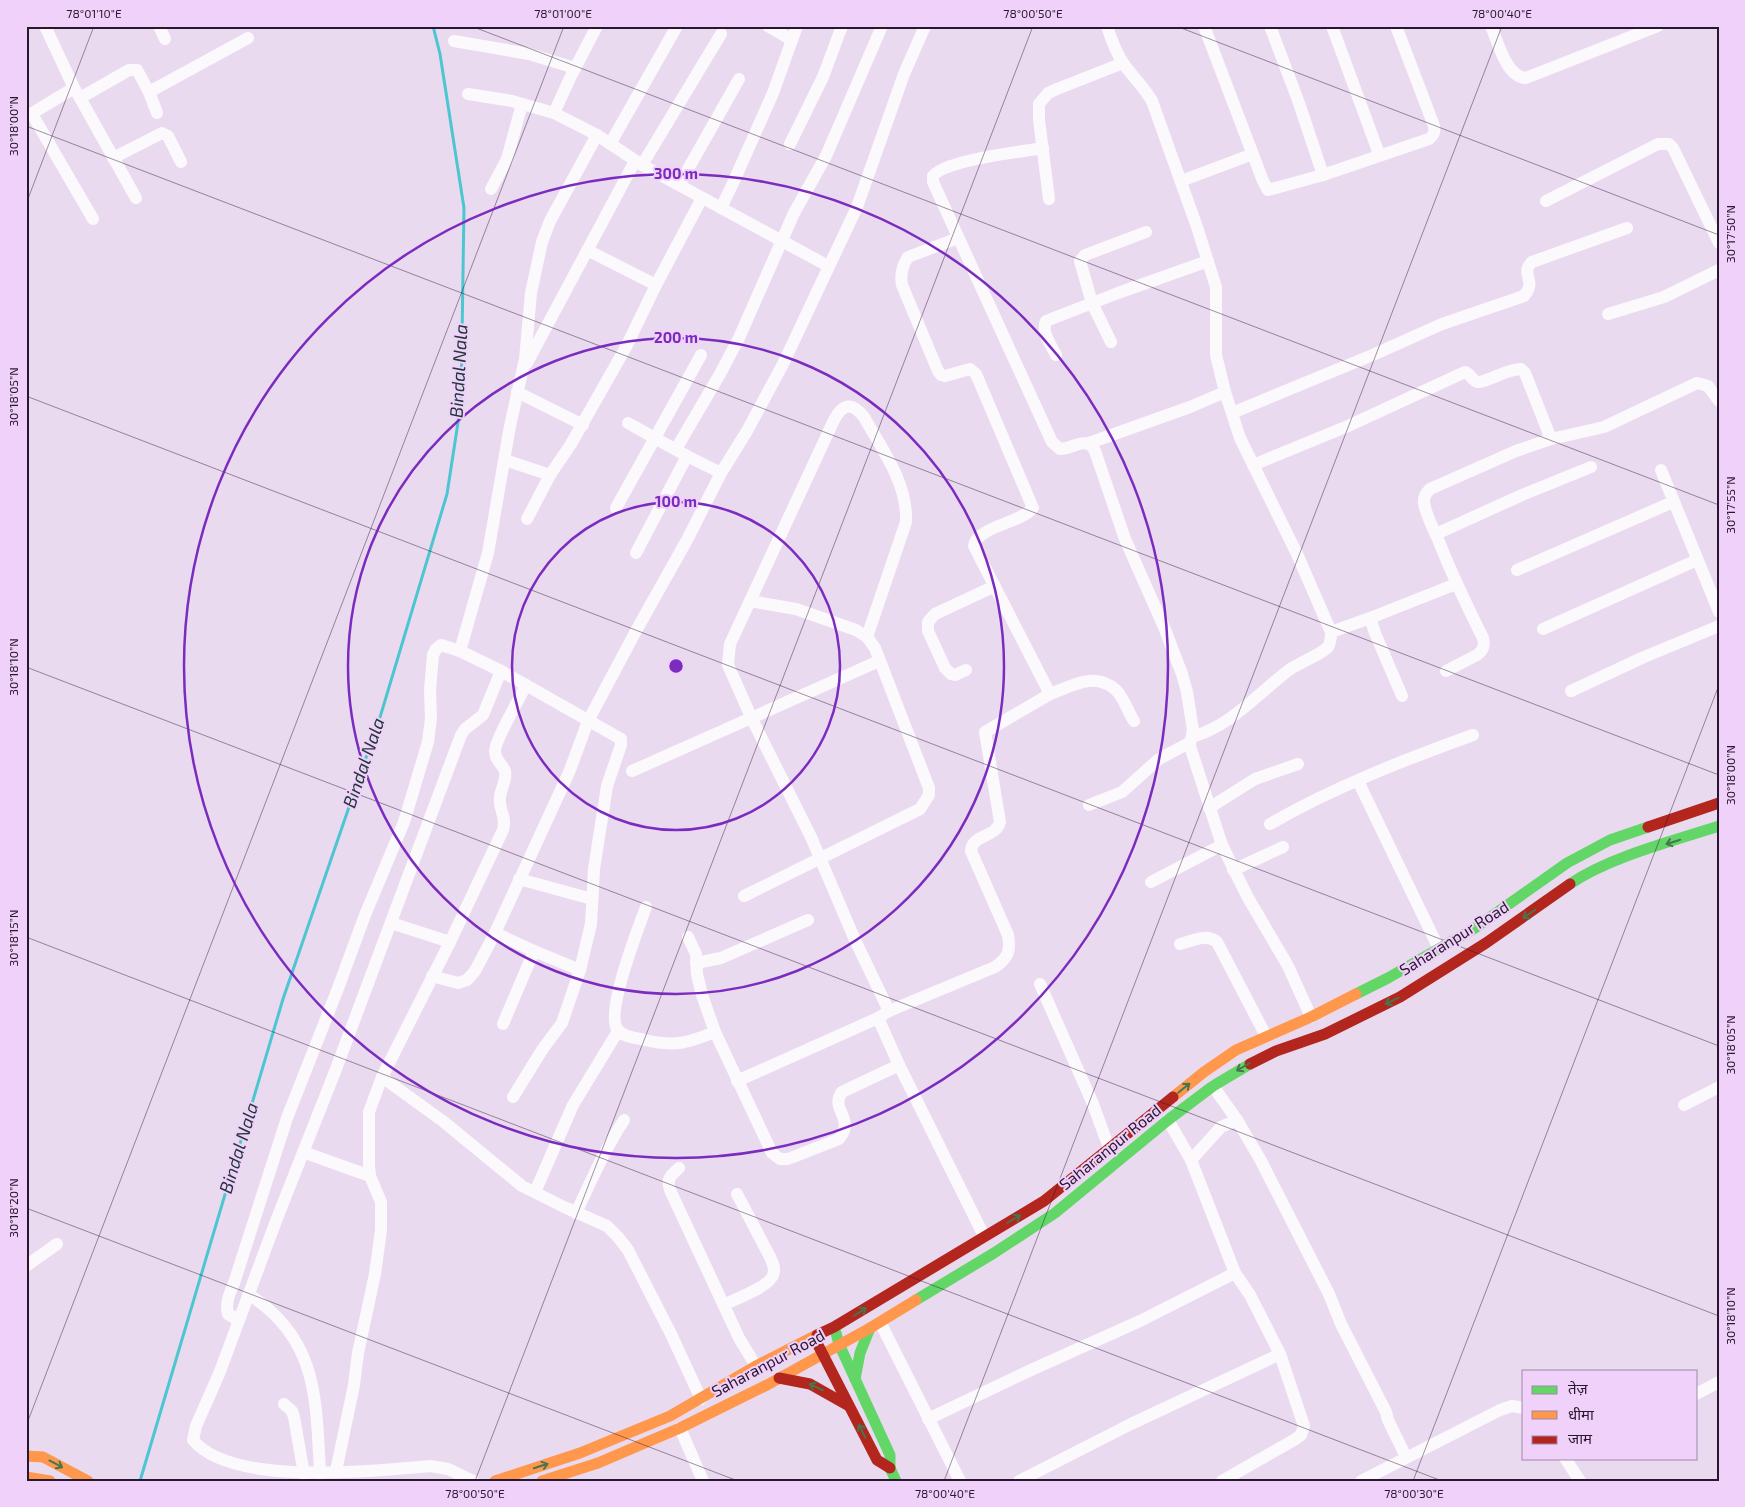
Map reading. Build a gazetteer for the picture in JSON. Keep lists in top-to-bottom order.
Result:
{
  "streets": {
    "main road": ["Saharanpur Road"]
  },
  "water": ["Bindal Nala"],
  "legend": ["तेज़", "धीमा", "जाम"],
  "coordinates": [
    "78°01'10\"E",
    "78°01'00\"E",
    "78°00'50\"E",
    "78°00'40\"E",
    "30°18'00\"N",
    "30°17'50\"N",
    "30°18'05\"N",
    "30°17'55\"N",
    "30°18'10\"N",
    "30°18'15\"N",
    "30°18'20\"N",
    "78°00'30\"E"
  ],
  "rings": ["300 m", "200 m", "100 m"]
}
